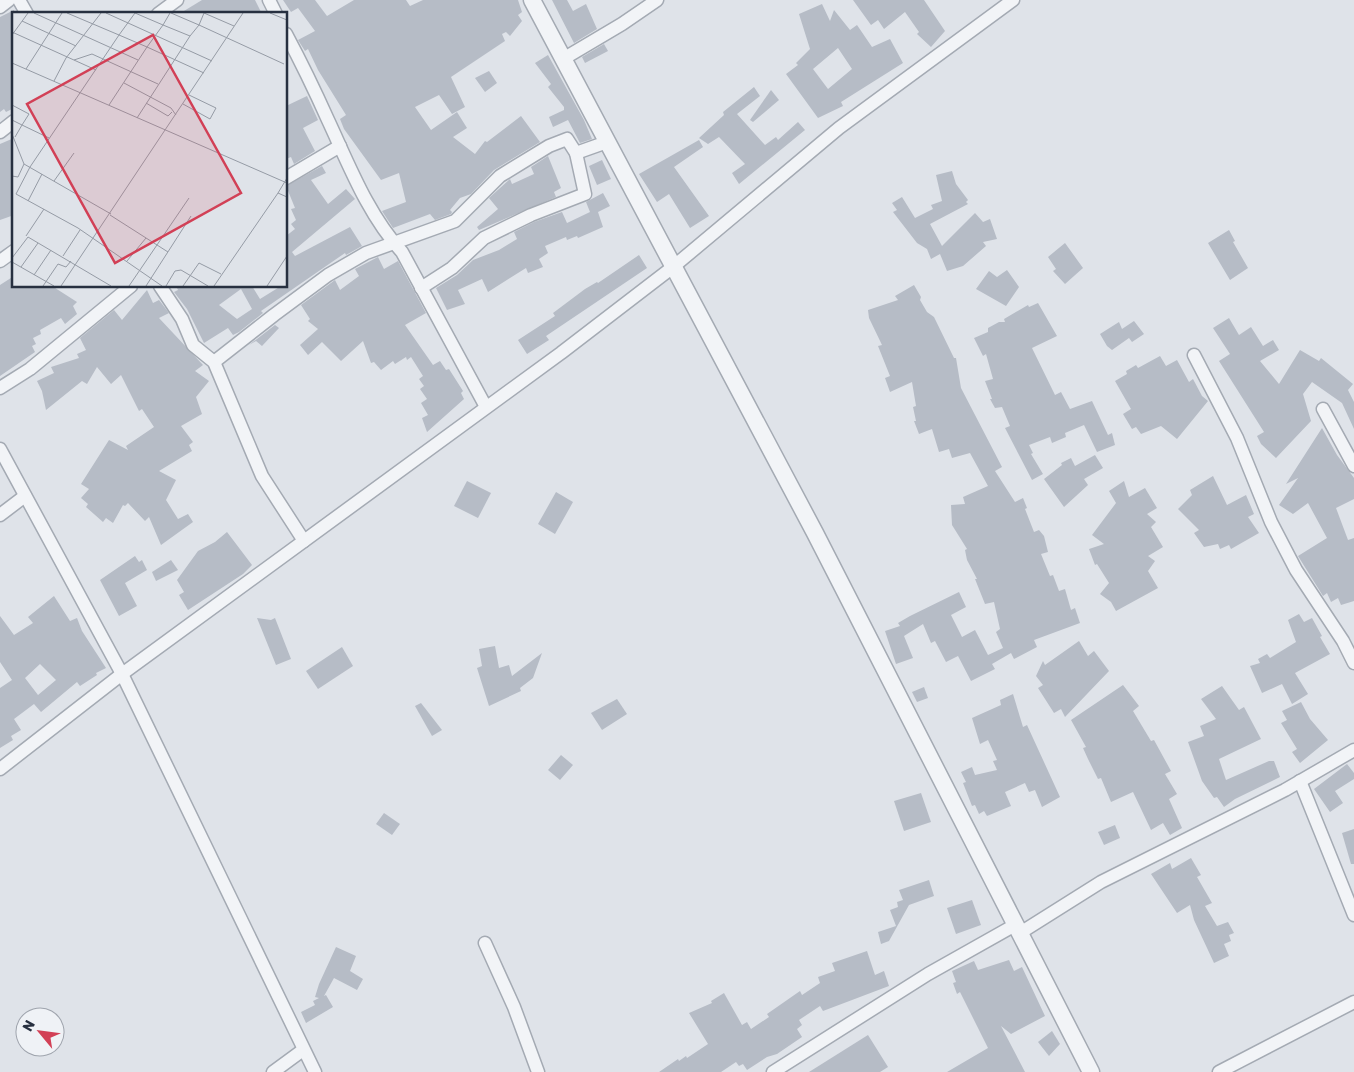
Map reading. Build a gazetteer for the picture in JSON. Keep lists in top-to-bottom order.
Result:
{
  "north": "top left"
}
